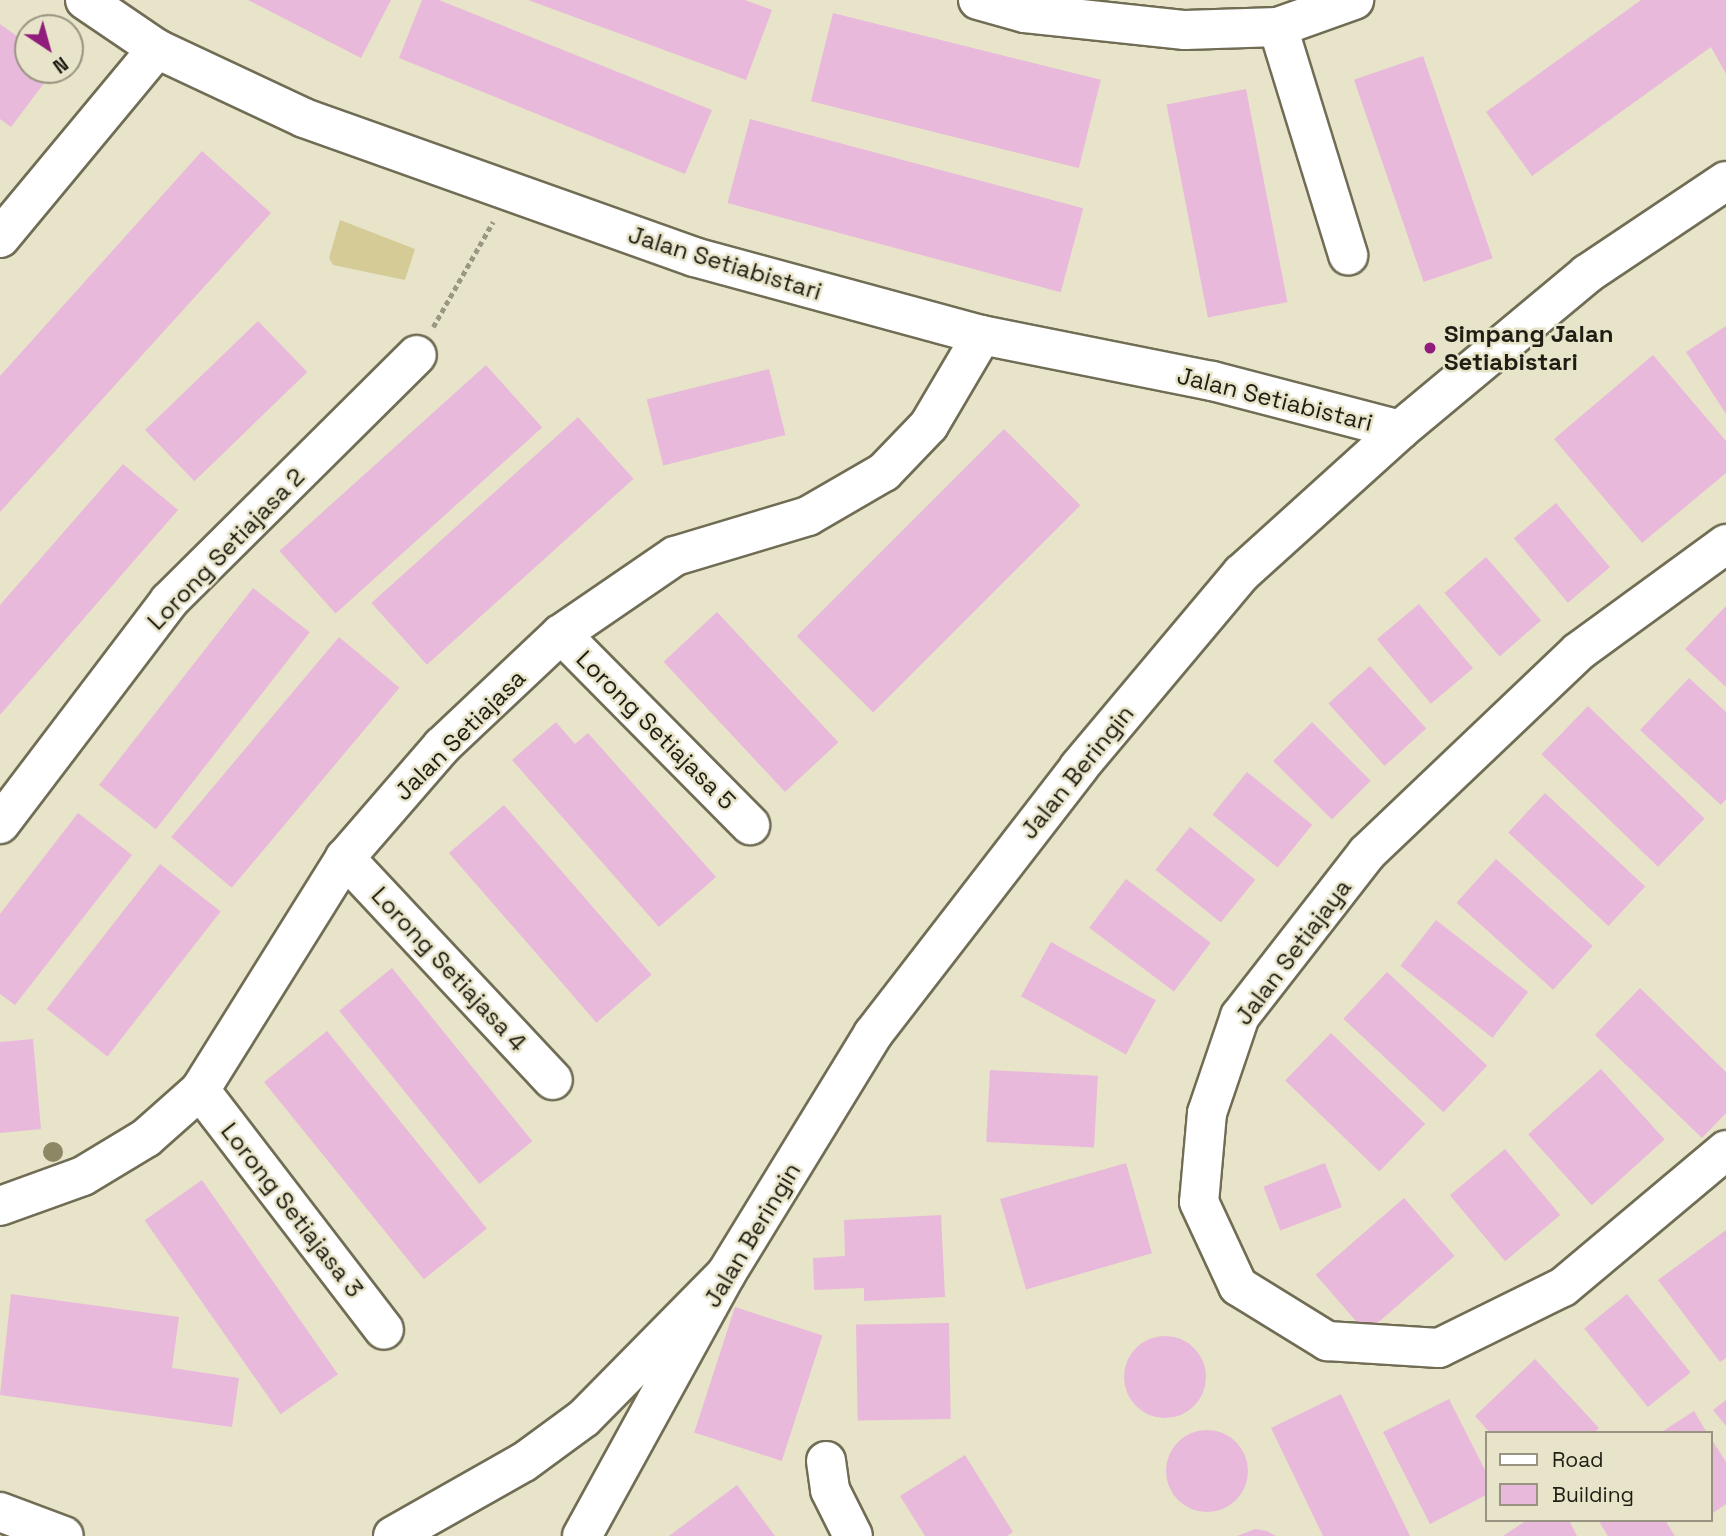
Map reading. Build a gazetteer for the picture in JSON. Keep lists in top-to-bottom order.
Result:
{
  "streets": {
    "street": [
      "Jalan Setiabistari",
      "Lorong Setiajasa 2",
      "Lorong Setiajasa 5",
      "Jalan Setiajasa",
      "Jalan Beringin",
      "Jalan Setiajaya",
      "Lorong Setiajasa 4",
      "Lorong Setiajasa 3"
    ]
  },
  "crossings": [
    ["Jalan Setiabistari", "Jalan Setiajasa"],
    ["Jalan Setiabistari", "Jalan Beringin"],
    ["Lorong Setiajasa 5", "Jalan Setiajasa"],
    ["Jalan Setiajasa", "Lorong Setiajasa 4"],
    ["Jalan Setiajasa", "Lorong Setiajasa 3"]
  ],
  "places": ["Simpang Jalan Setiabistari"],
  "legend": ["Road", "Building"],
  "north": "bottom right"
}
